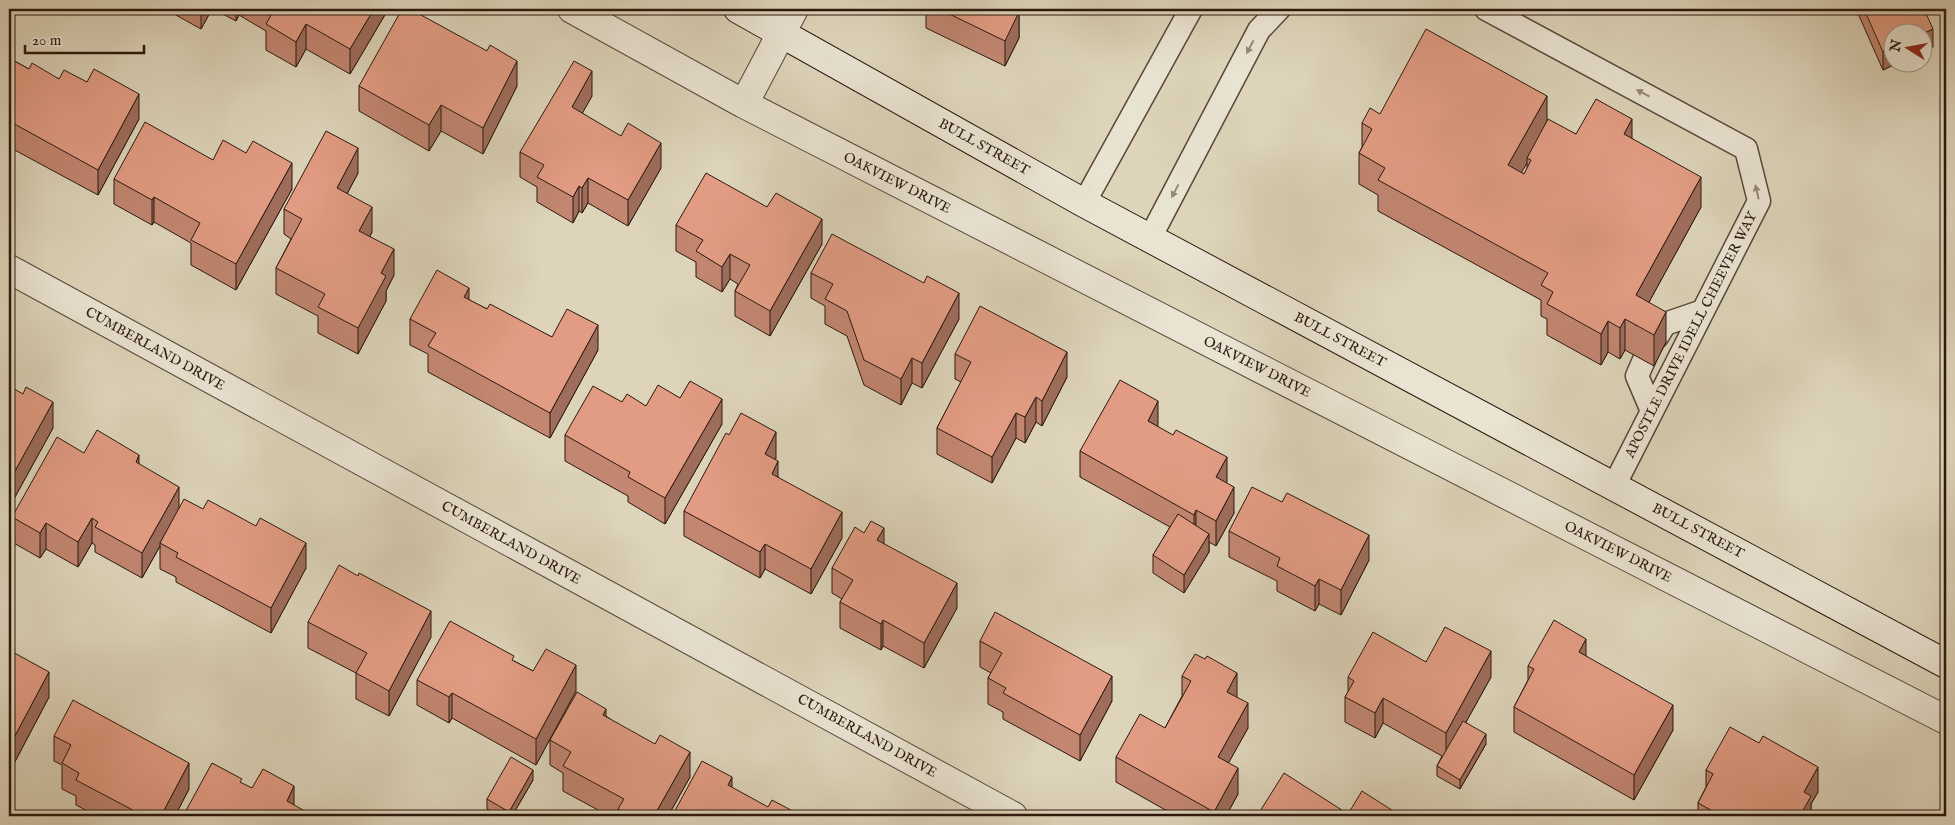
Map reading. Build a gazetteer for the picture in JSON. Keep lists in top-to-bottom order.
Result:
{
  "streets": {
    "street": ["BULL STREET", "OAKVIEW DRIVE", "CUMBERLAND DRIVE"],
    "lane": ["APOSTLE DRIVE IDELL CHEEVER WAY"]
  },
  "crossings": [
    ["BULL STREET", "APOSTLE DRIVE IDELL CHEEVER WAY"]
  ],
  "scale_bar": "20 m",
  "north": "left"
}
